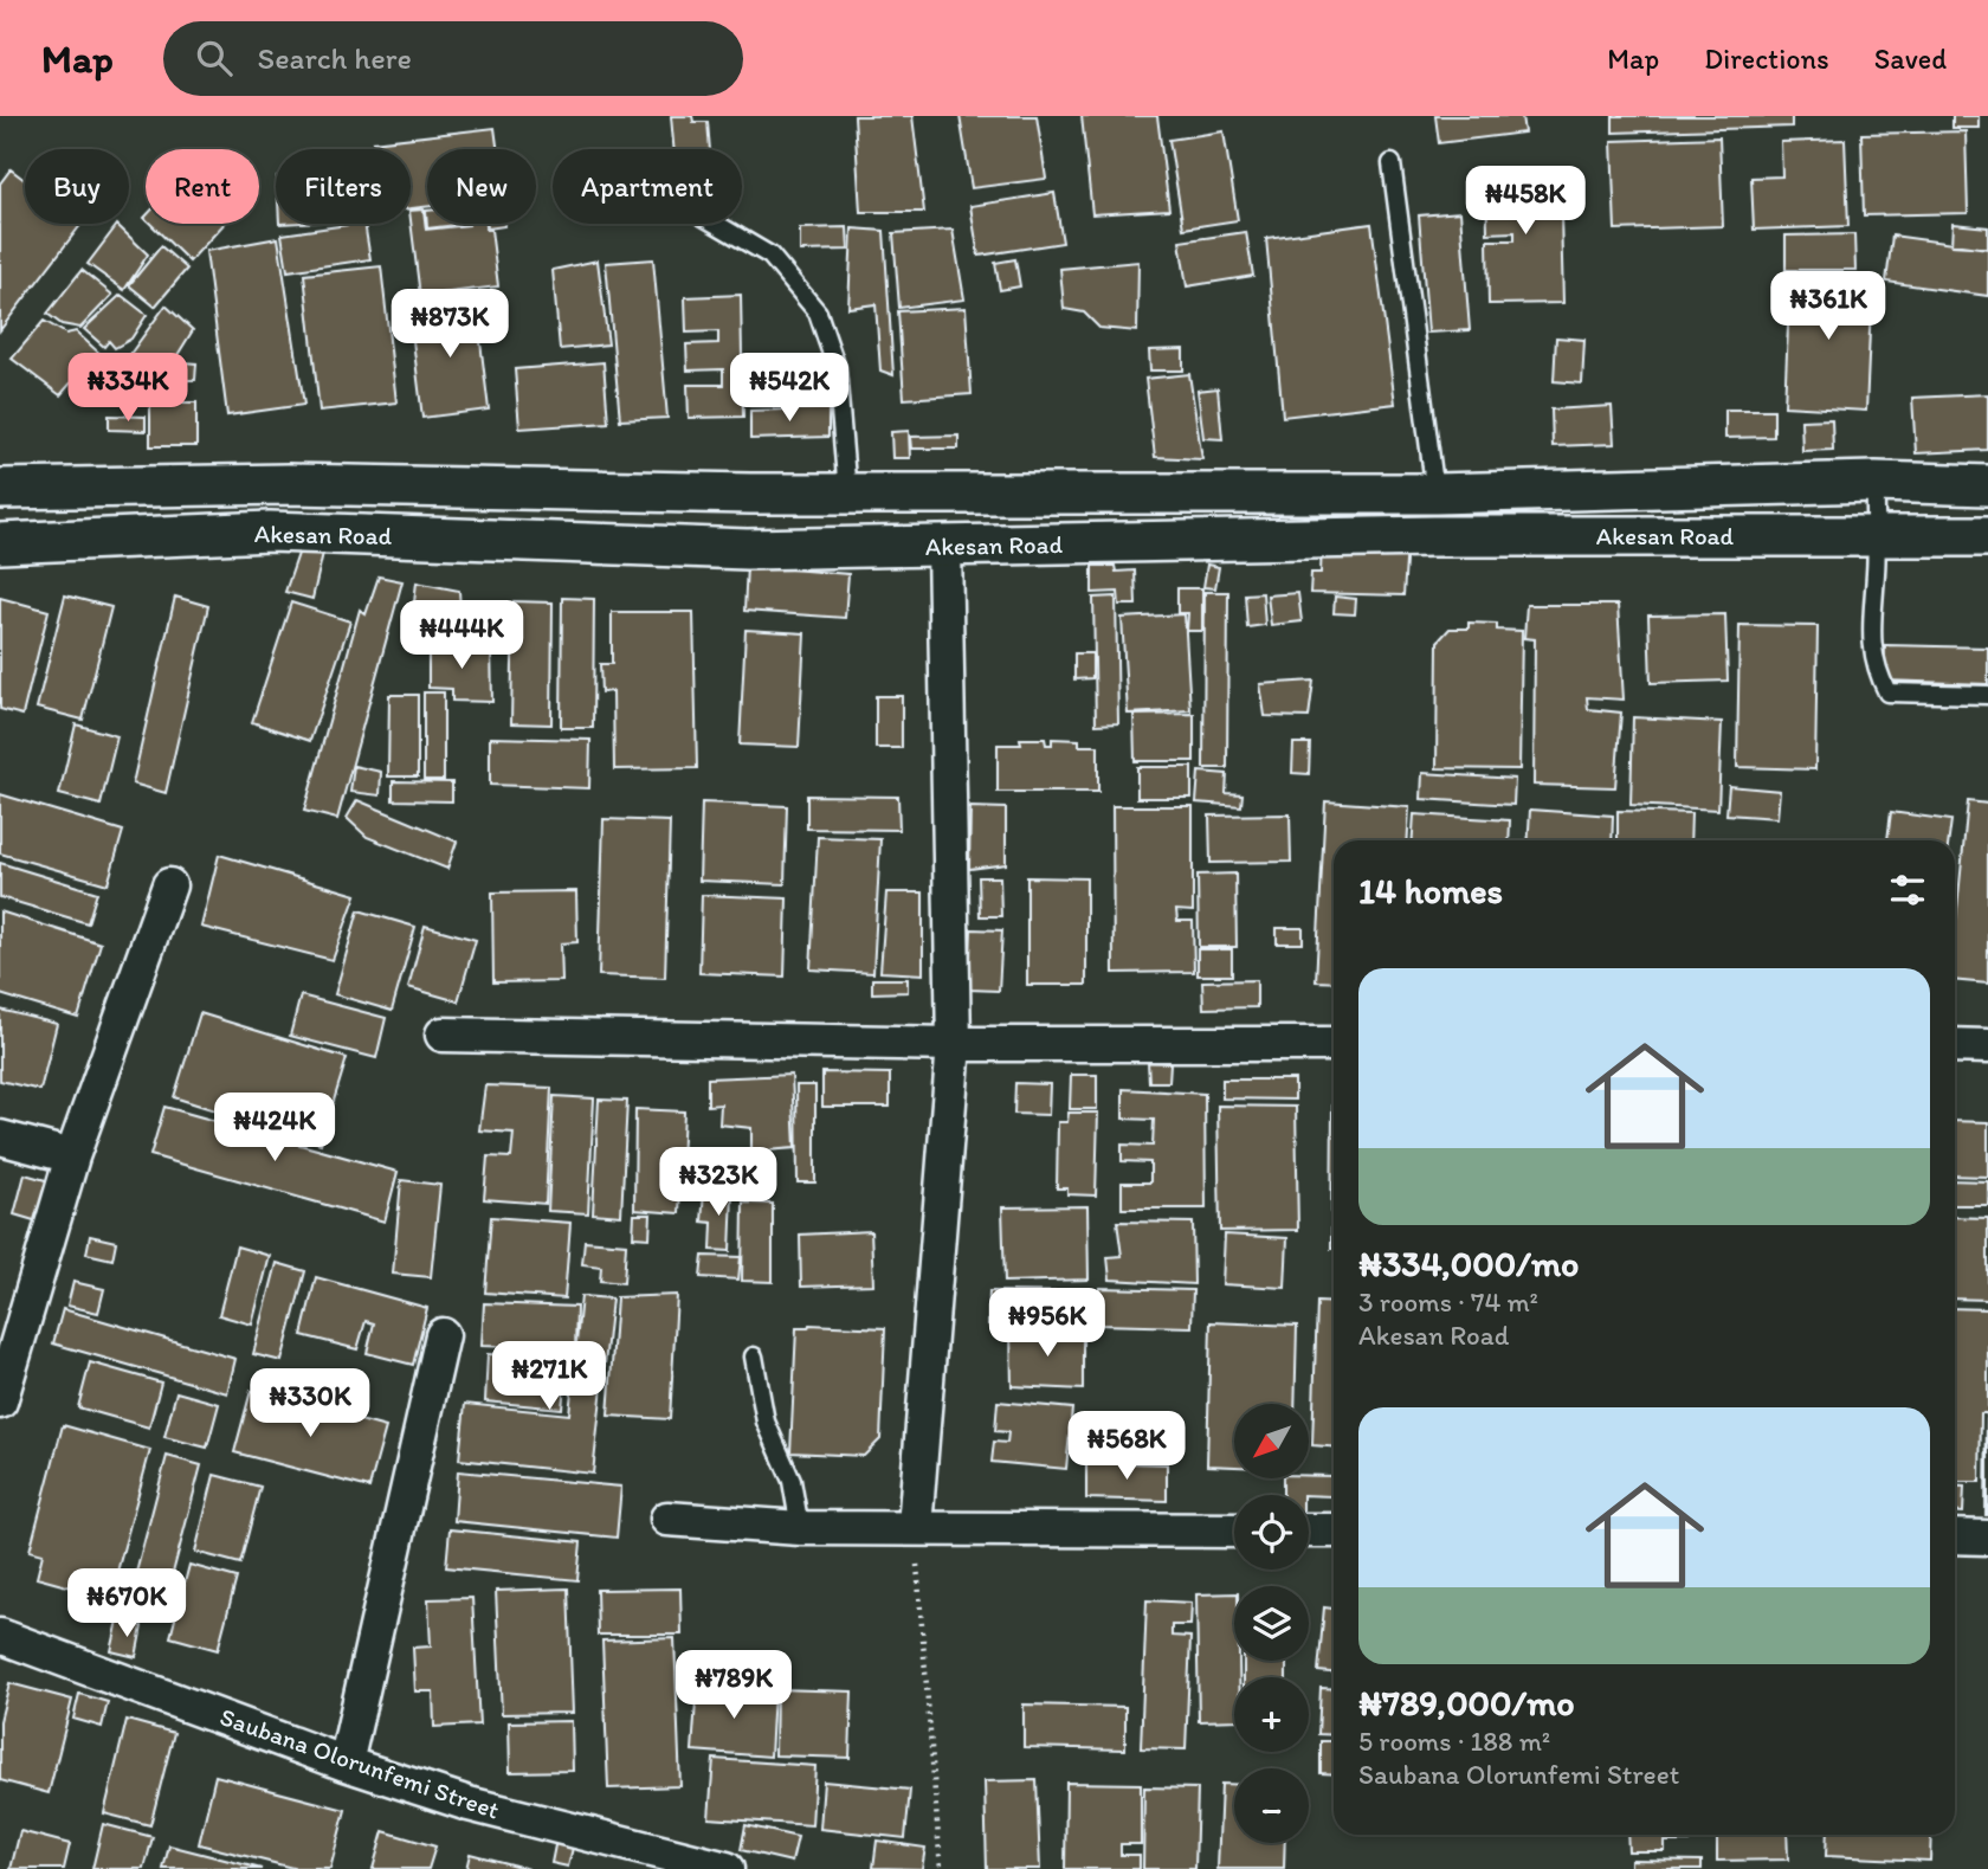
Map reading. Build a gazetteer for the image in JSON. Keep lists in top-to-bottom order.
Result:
{
  "streets": {
    "street": ["Akesan Road", "Saubana Olorunfemi Street"]
  },
  "north": "bottom left",
  "page": {
    "header": "Map",
    "search": "Search here",
    "nav": ["Map", "Directions", "Saved"],
    "chip": [
      "Buy",
      "Rent",
      "Filters",
      "New",
      "Apartment"
    ],
    "price": [
      "₦458K",
      "₦361K",
      "₦873K",
      "₦334K",
      "₦542K",
      "₦444K",
      "₦424K",
      "₦323K",
      "₦956K",
      "₦271K",
      "₦330K",
      "₦568K",
      "₦670K",
      "₦789K"
    ],
    "heading": "14 homes",
    "list": [
      {
        "name": "₦334,000/mo",
        "note": "3 rooms · 74 m² · Akesan Road"
      },
      {
        "name": "₦789,000/mo",
        "note": "5 rooms · 188 m² · Saubana Olorunfemi Street"
      }
    ],
    "map_buttons": ["+", "−"]
  }
}
